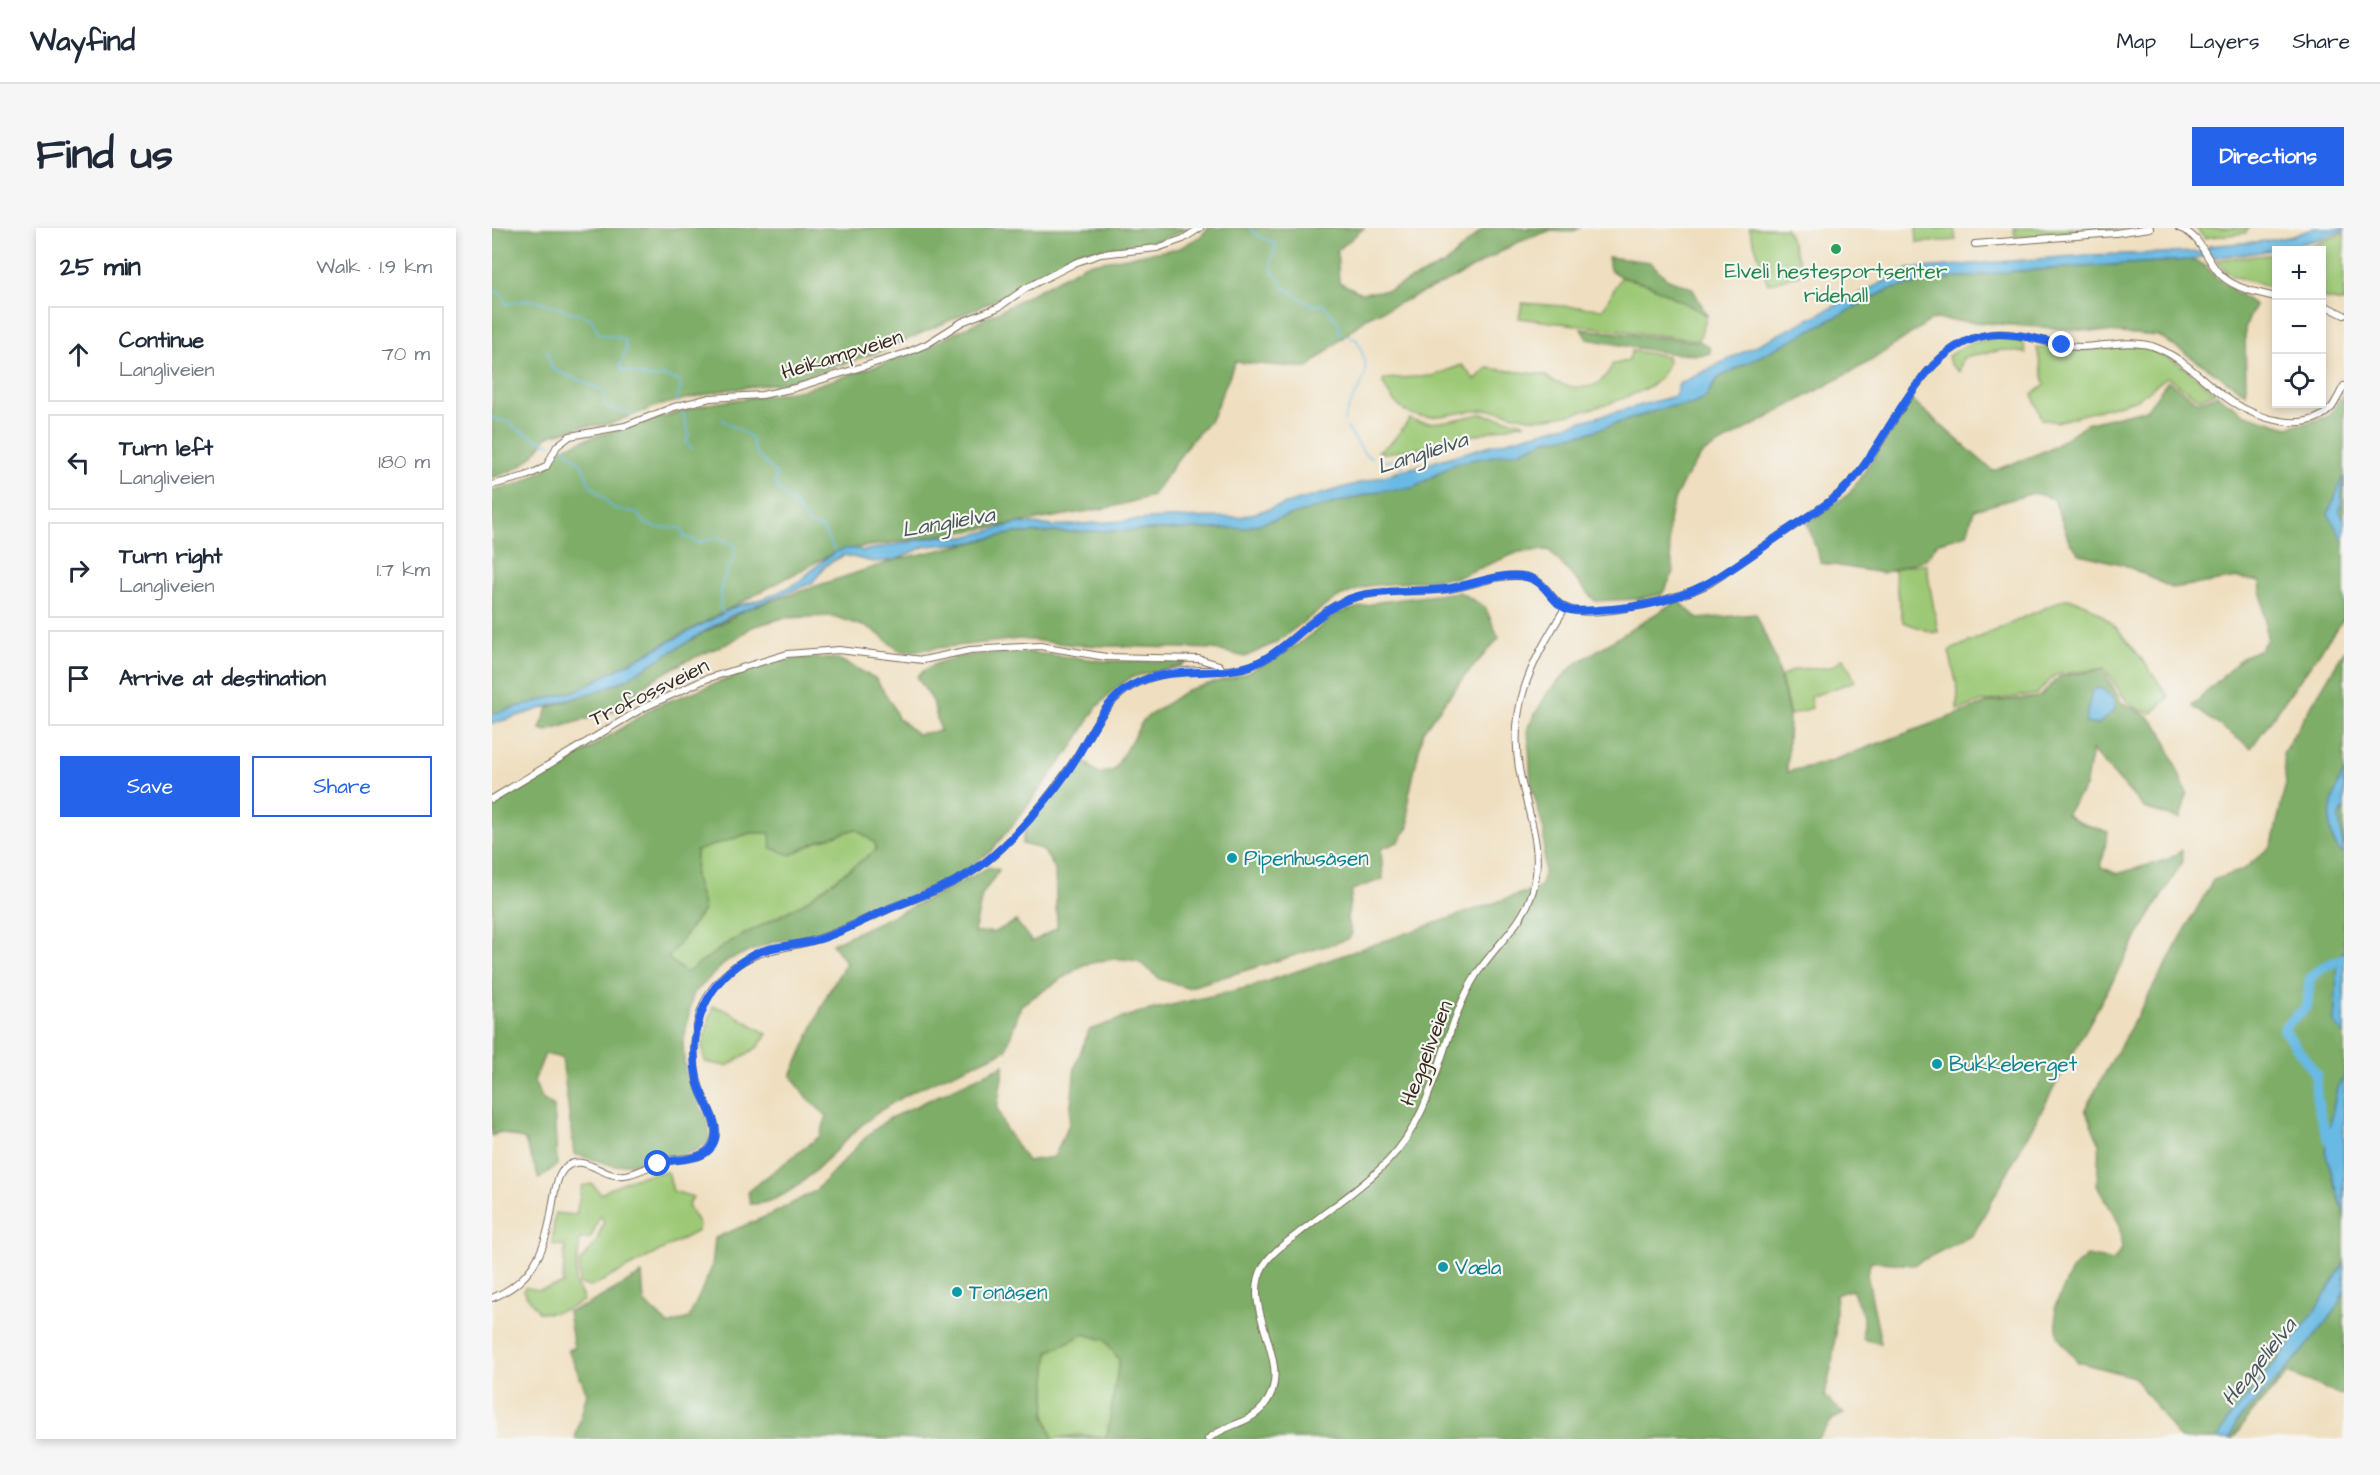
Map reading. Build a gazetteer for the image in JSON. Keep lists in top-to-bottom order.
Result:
{
  "streets": {
    "street": ["Heikampveien", "Trofossveien", "Heggeliveien"]
  },
  "water": ["Langlielva", "Heggelielva"],
  "places": [
    "Elveli hestesportsenter ridehall",
    "Pipenhusåsen",
    "Bukkeberget",
    "Væla",
    "Tonåsen"
  ],
  "page": {
    "header": "Wayfind",
    "nav": ["Map", "Layers", "Share"],
    "title": "Find us",
    "buttons": [
      "Directions",
      ["Save", "Share"]
    ],
    "heading": ["25 min", "Walk · 1.9 km"],
    "map_buttons": ["+", "−"],
    "list": [
      ["Continue", "Langliveien", "70 m"],
      ["Turn left", "Langliveien", "180 m"],
      ["Turn right", "Langliveien", "1.7 km"],
      "Arrive at destination"
    ]
  }
}
